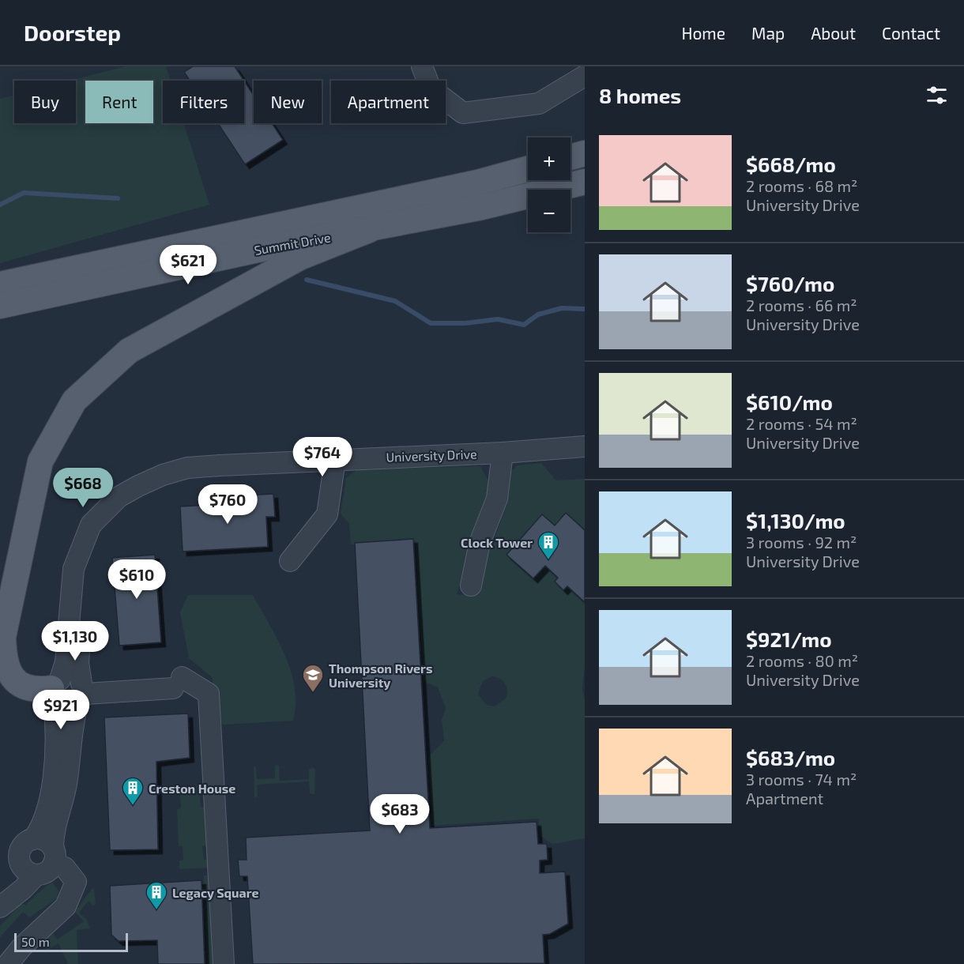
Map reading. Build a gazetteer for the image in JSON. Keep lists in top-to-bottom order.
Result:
{
  "streets": {
    "main road": ["Summit Drive"],
    "street": ["University Drive"]
  },
  "places": {
    "building": ["Clock Tower", "Creston House", "Legacy Square"],
    "school or university": ["Thompson Rivers University"]
  },
  "scale_bar": "50 m",
  "page": {
    "header": "Doorstep",
    "nav": [
      "Home",
      "Map",
      "About",
      "Contact"
    ],
    "heading": "8 homes",
    "chip": [
      "Buy",
      "Rent",
      "Filters",
      "New",
      "Apartment"
    ],
    "list": [
      {
        "name": "$668/mo",
        "note": "2 rooms · 68 m² · University Drive"
      },
      {
        "name": "$760/mo",
        "note": "2 rooms · 66 m² · University Drive"
      },
      {
        "name": "$610/mo",
        "note": "2 rooms · 54 m² · University Drive"
      },
      {
        "name": "$1,130/mo",
        "note": "3 rooms · 92 m² · University Drive"
      },
      {
        "name": "$921/mo",
        "note": "2 rooms · 80 m² · University Drive"
      },
      {
        "name": "$683/mo",
        "note": "3 rooms · 74 m² · Apartment"
      }
    ],
    "map_buttons": ["+", "−"],
    "price": [
      "$621",
      "$764",
      "$668",
      "$760",
      "$610",
      "$1,130",
      "$921",
      "$683"
    ],
    "scale": "50 m"
  }
}
